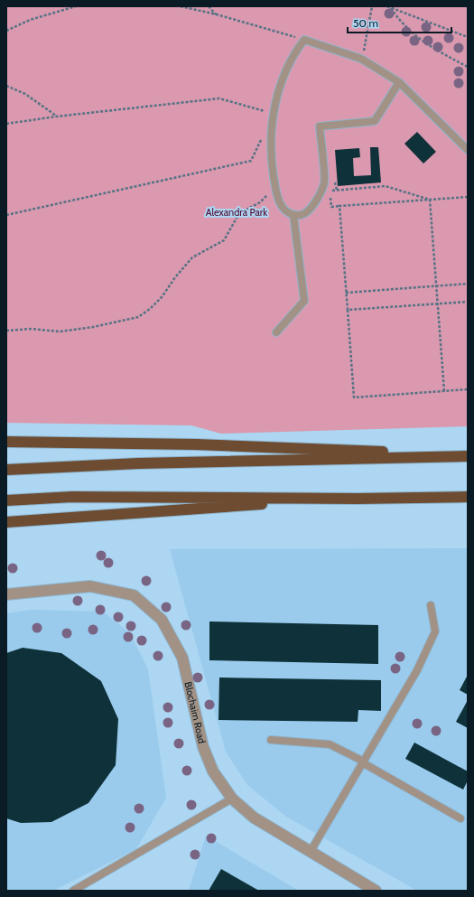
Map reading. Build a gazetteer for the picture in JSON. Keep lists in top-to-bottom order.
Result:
{
  "streets": {
    "street": ["Blochairn Road"]
  },
  "parks": ["Alexandra Park"],
  "scale_bar": "50 m"
}
